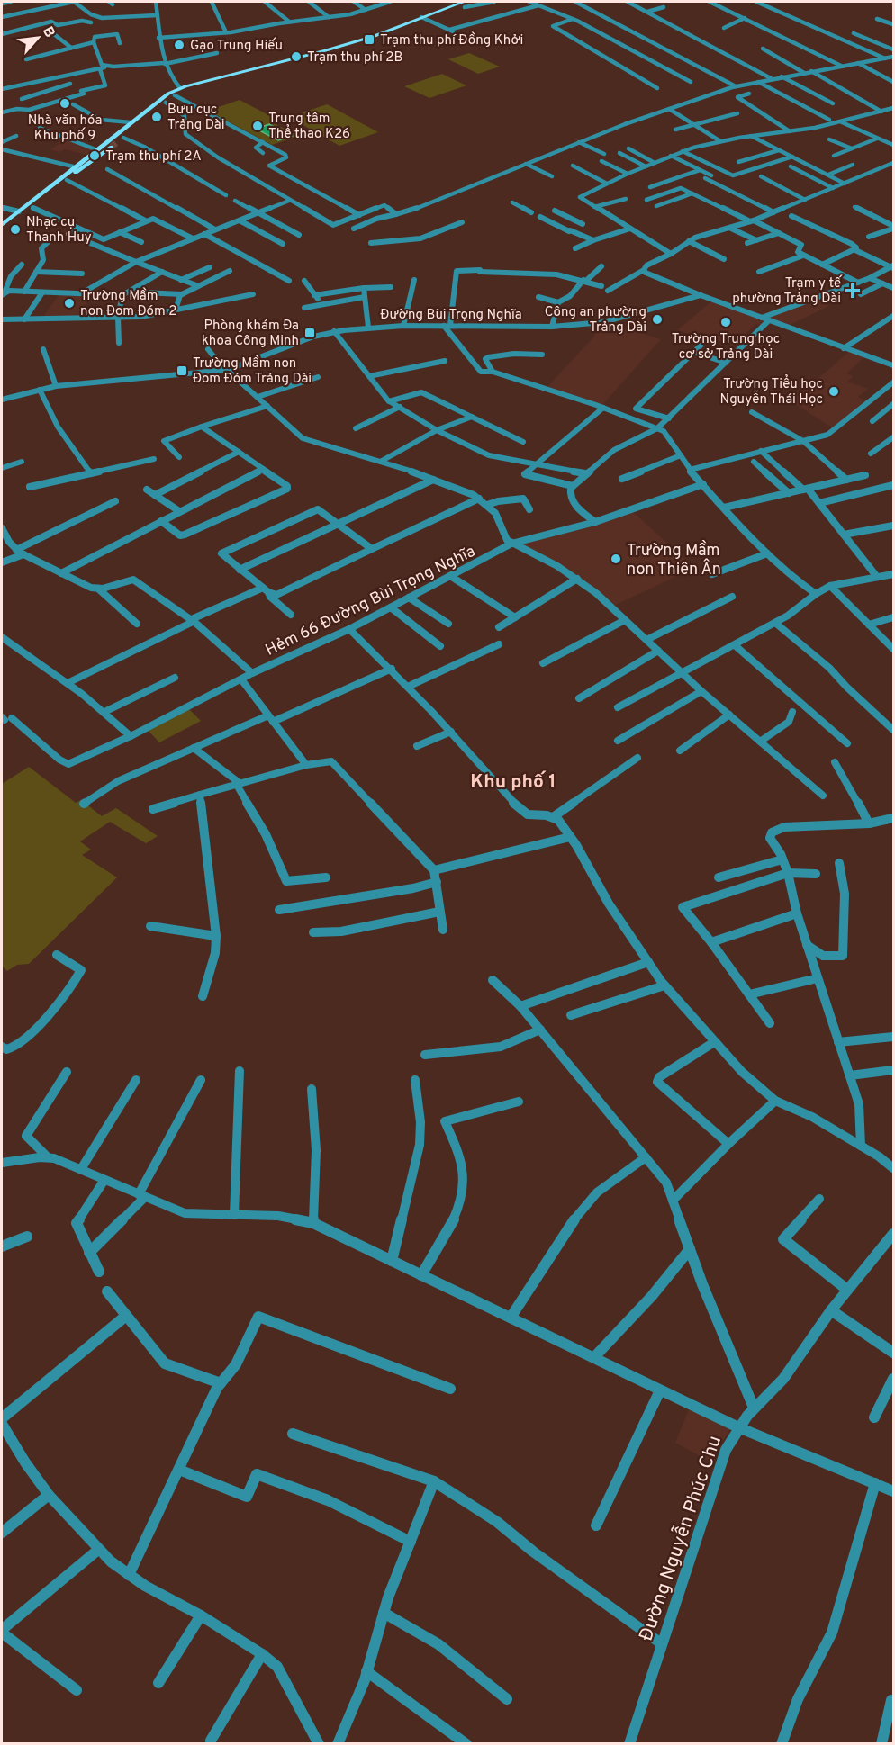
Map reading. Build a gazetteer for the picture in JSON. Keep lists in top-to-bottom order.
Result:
{
  "streets": {
    "street": ["Đường Bùi Trọng Nghĩa", "Hẻm 66 Đường Bùi Trọng Nghĩa", "Đường Nguyễn Phúc Chu"]
  },
  "districts": ["Khu phố 1"],
  "places": {
    "transit": ["Trạm thu phí Đồng Khởi", "Phòng khám Đa khoa Công Minh", "Trường Mầm non Đom Đóm Trảng Dài"],
    "other": [
      "Gạo Trung Hiếu",
      "Trạm thu phí 2B",
      "Nhà văn hóa Khu phố 9",
      "Bưu cục Trảng Dài",
      "Trung tâm Thể thao K26",
      "Trạm thu phí 2A",
      "Nhạc cụ Thanh Huy",
      "Trường Mầm non Đom Đóm 2",
      "Công an phường Trảng Dài",
      "Trường Trung học cơ sở Trảng Dài",
      "Trường Tiểu học Nguyễn Thái Học",
      "Trường Mầm non Thiên Ân"
    ],
    "health": ["Trạm y tế phường Trảng Dài"]
  },
  "north": "top right"
}
